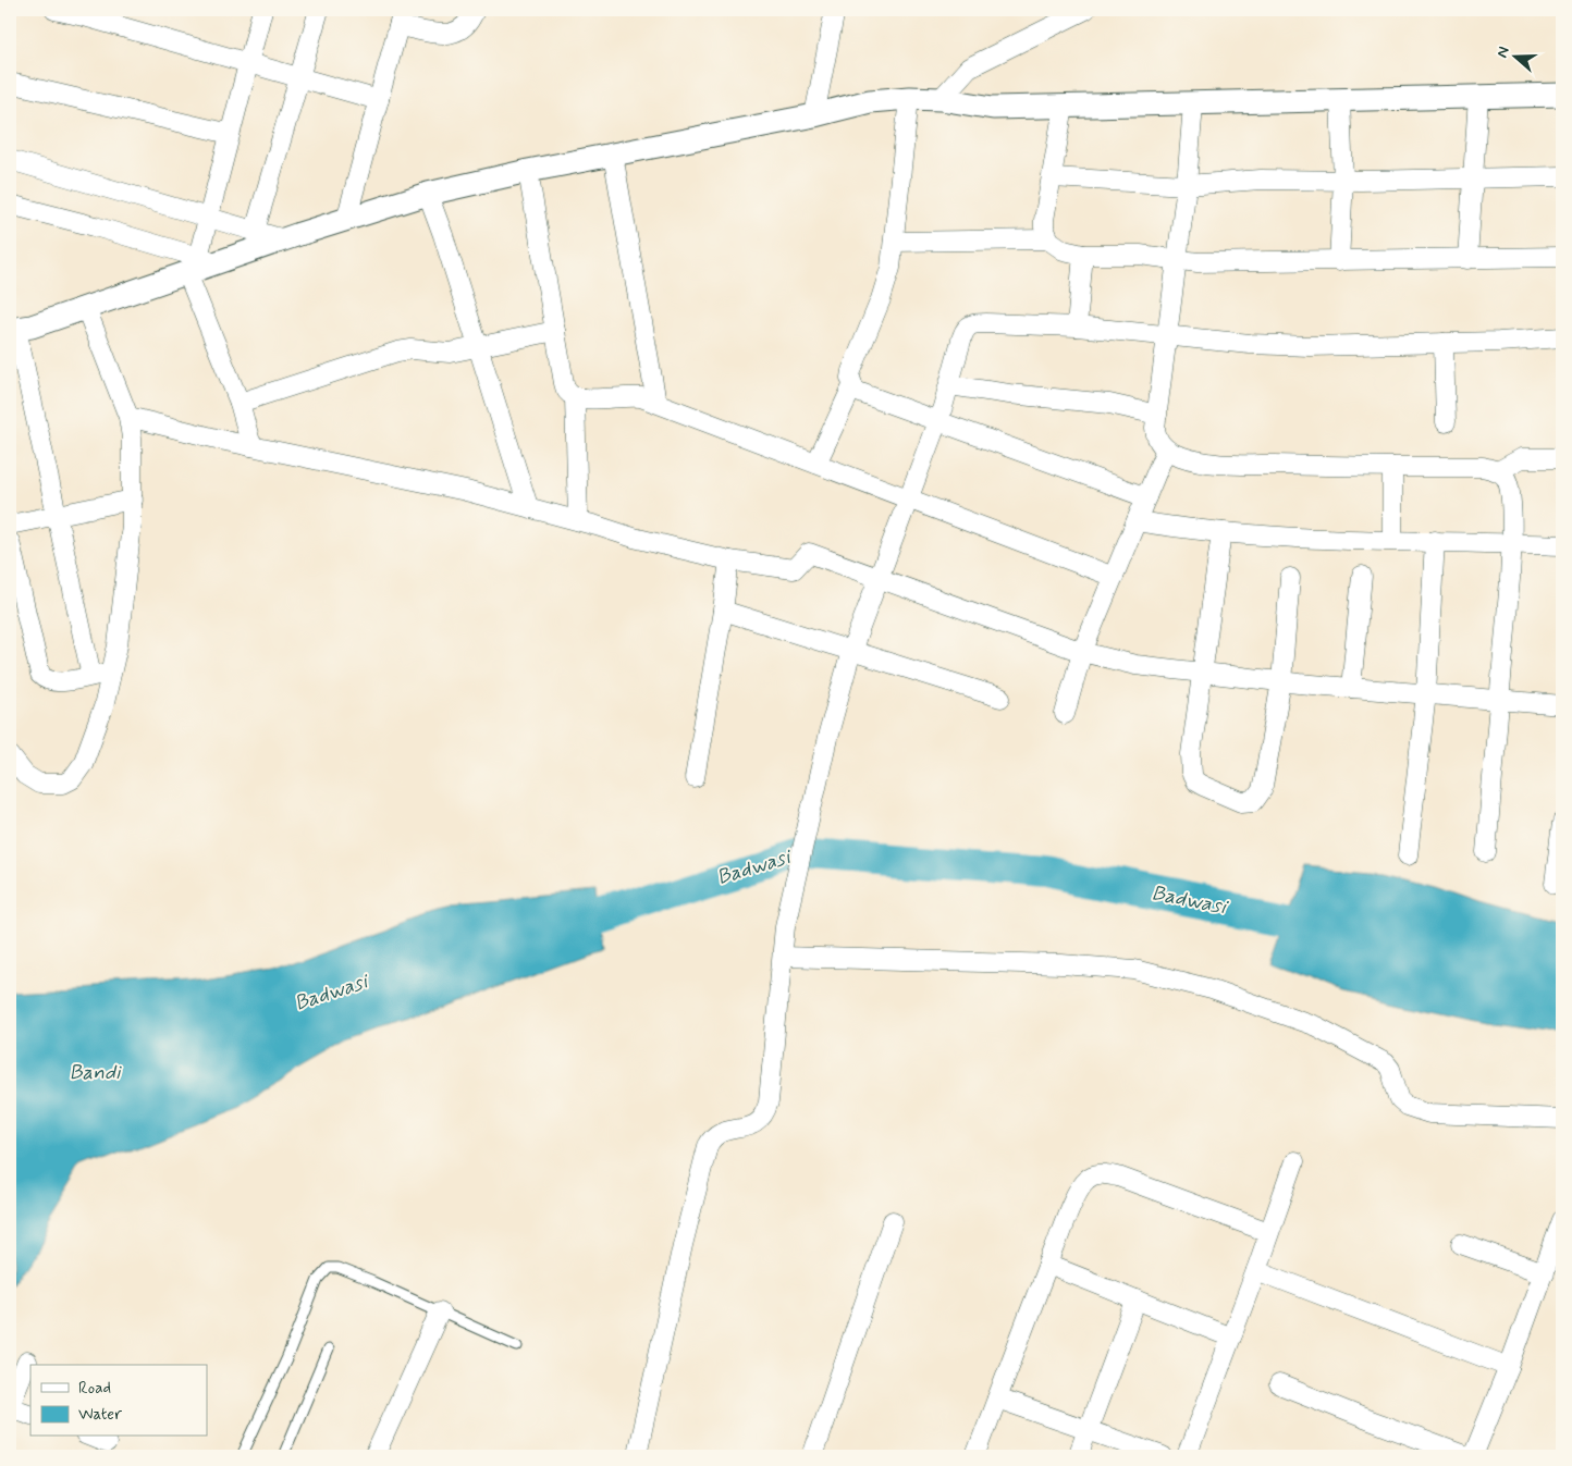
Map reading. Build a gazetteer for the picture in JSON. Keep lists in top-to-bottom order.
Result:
{
  "water": ["Badwasi", "Bandi"],
  "legend": ["Road", "Water"],
  "north": "left"
}
